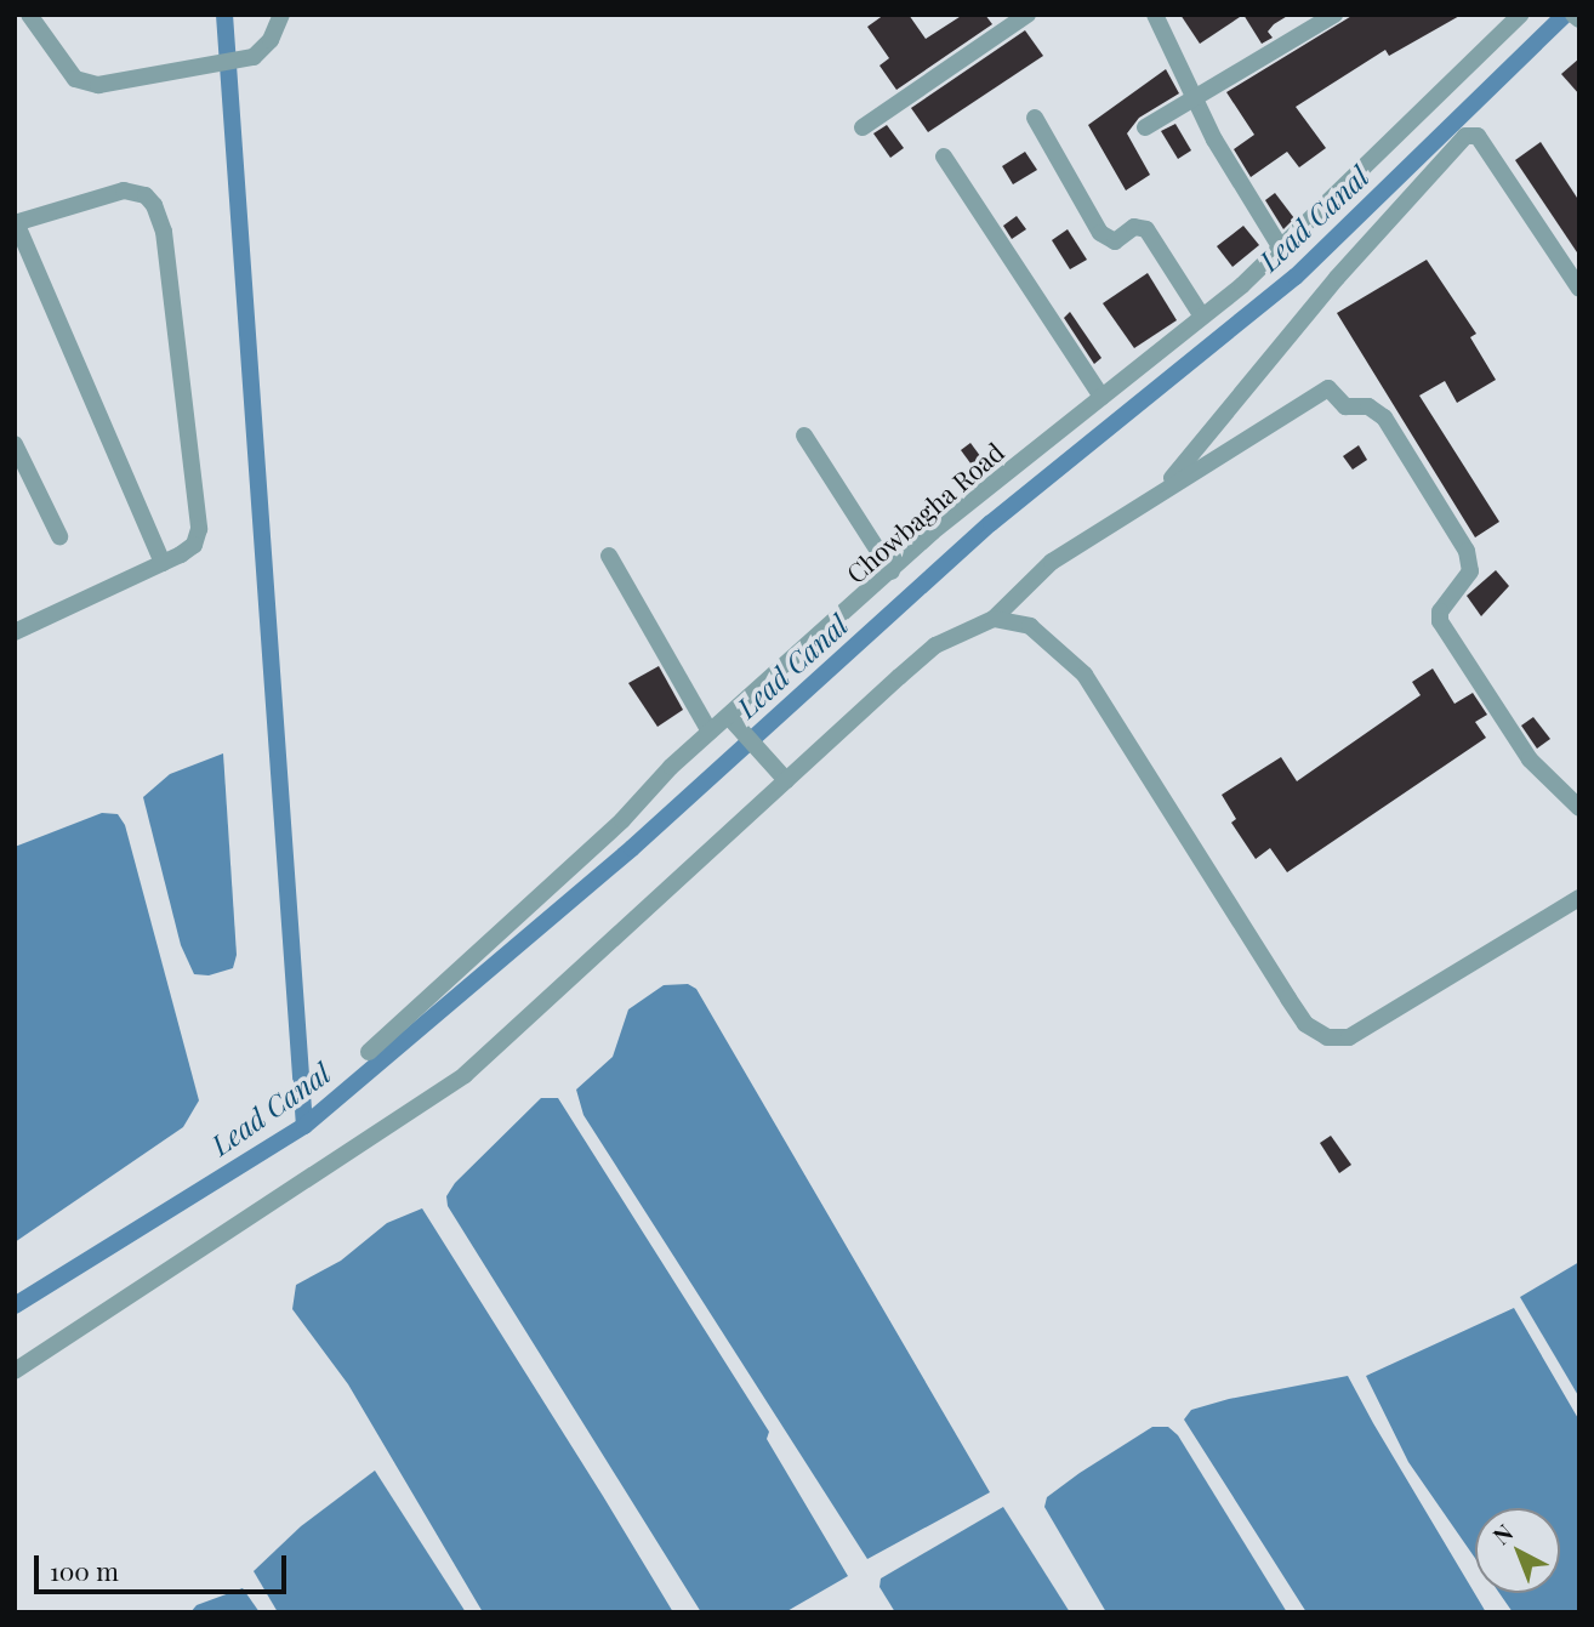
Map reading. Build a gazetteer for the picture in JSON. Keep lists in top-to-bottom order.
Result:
{
  "streets": {
    "street": ["Chowbagha Road"]
  },
  "water": ["Lead Canal"],
  "scale_bar": "100 m",
  "north": "top left"
}
